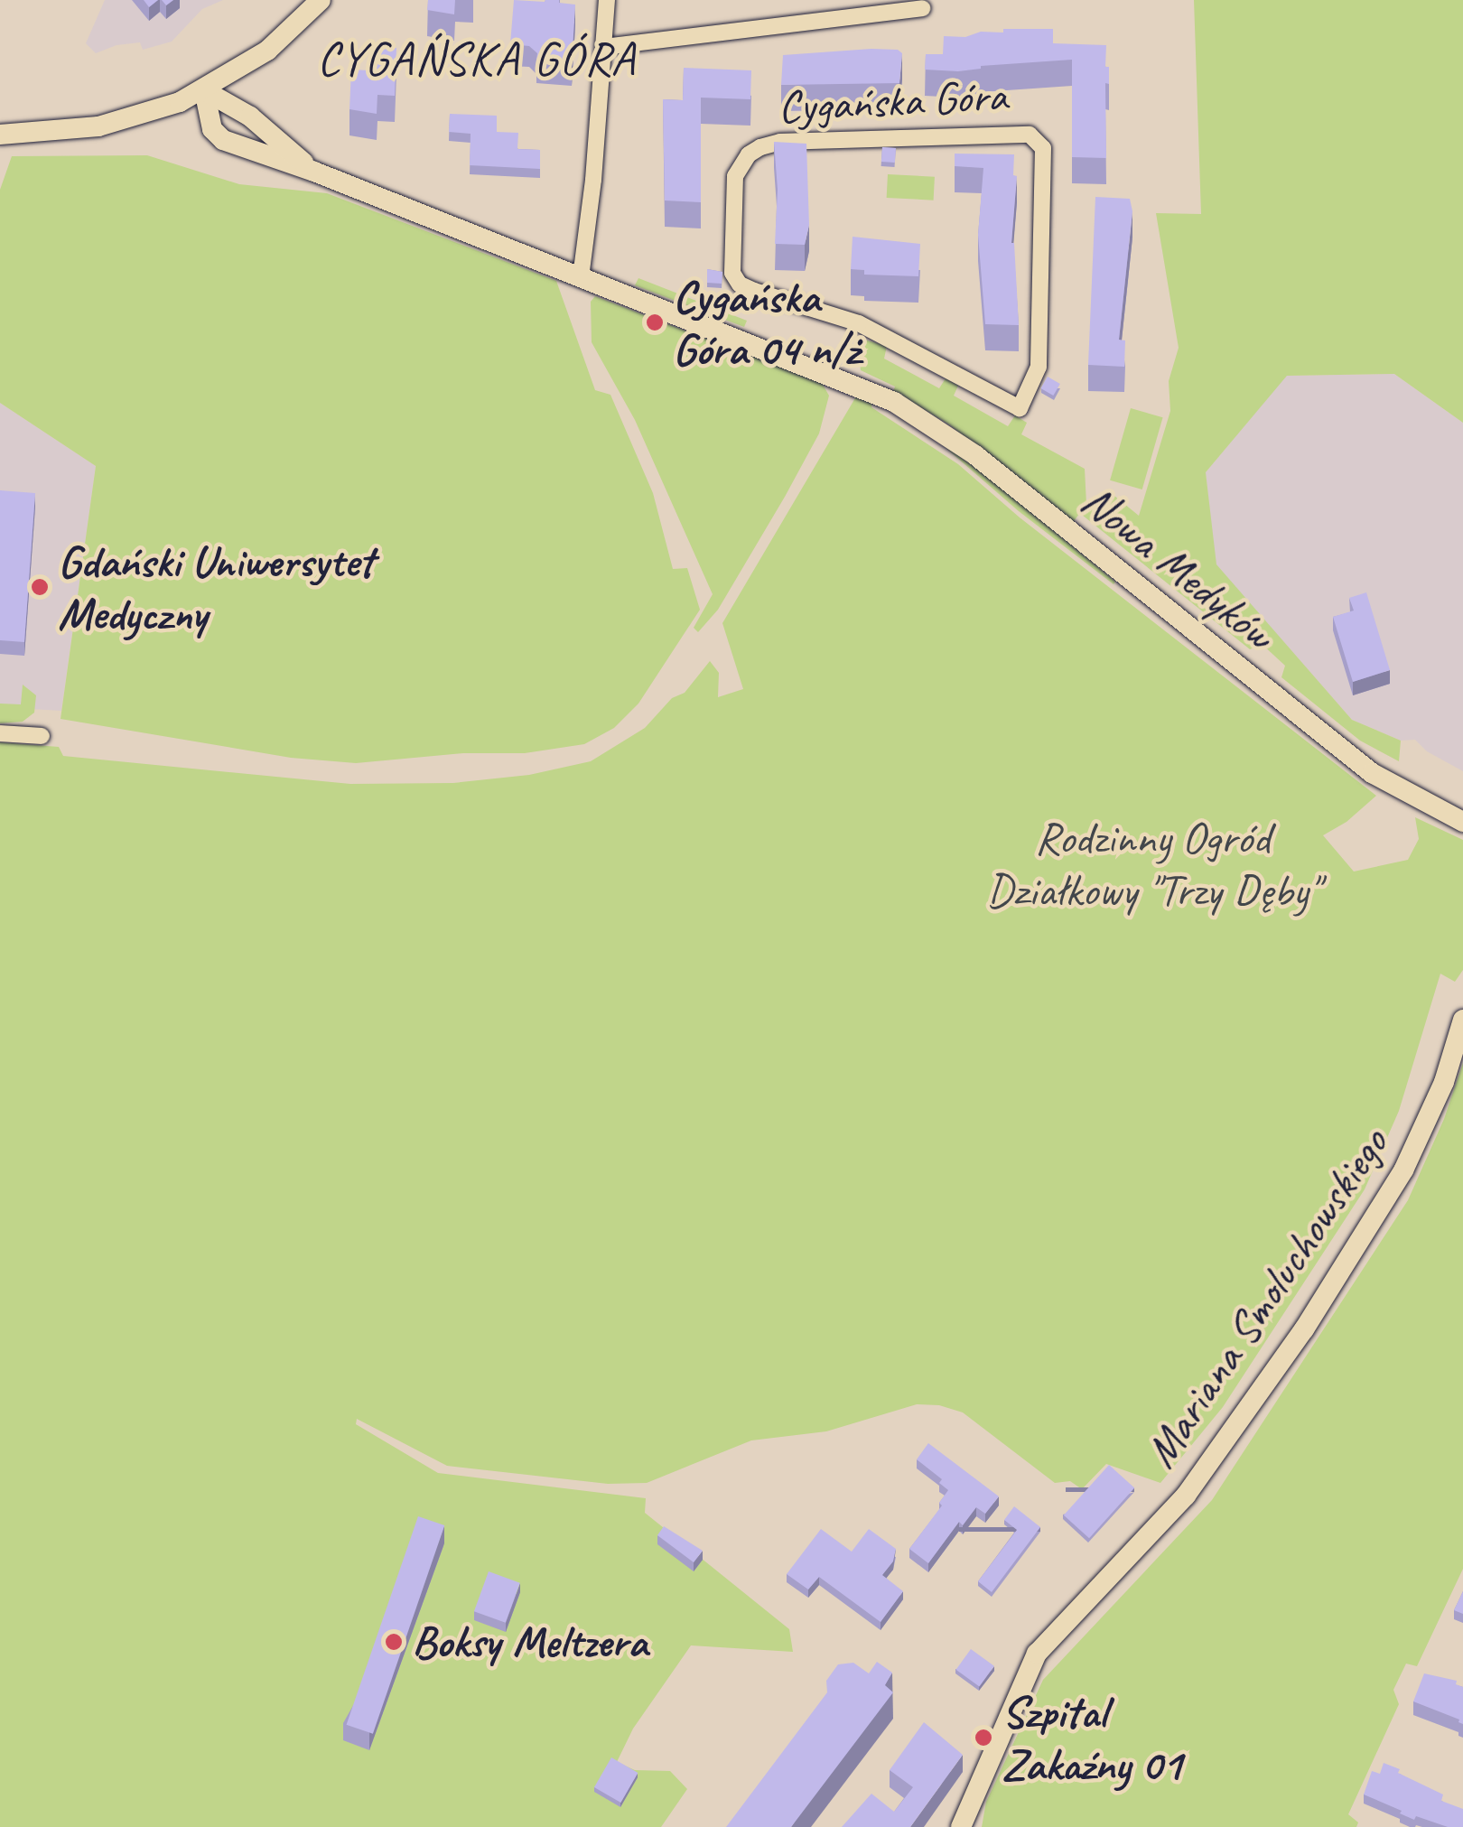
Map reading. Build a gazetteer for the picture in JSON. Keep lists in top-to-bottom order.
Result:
{
  "streets": {
    "street": ["Cygańska Góra", "Nowa Medyków", "Mariana Smoluchowskiego"]
  },
  "districts": ["CYGAŃSKA GÓRA"],
  "parks": ["Rodzinny Ogród Działkowy \"Trzy Dęby\""],
  "places": [
    "Cygańska Góra 04 n/ż",
    "Gdański Uniwersytet Medyczny",
    "Boksy Meltzera",
    "Szpital Zakaźny 01"
  ]
}
